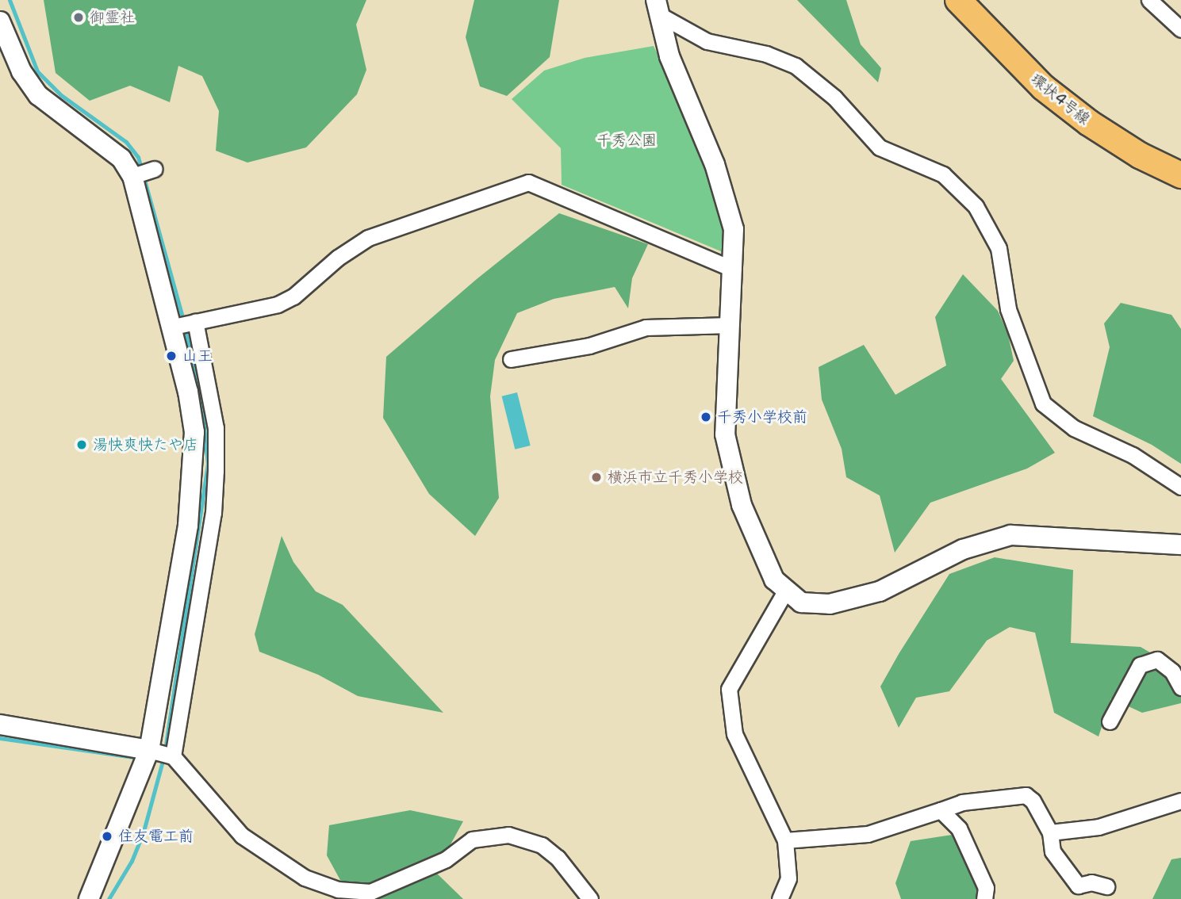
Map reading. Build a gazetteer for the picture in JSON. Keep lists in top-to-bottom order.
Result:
{
  "streets": {
    "main road": ["環状4号線"]
  },
  "parks": ["千秀公園"],
  "places": [
    "御霊社",
    "山王",
    "千秀小学校前",
    "湯快爽快たや店",
    "横浜市立千秀小学校",
    "住友電工前"
  ]
}
